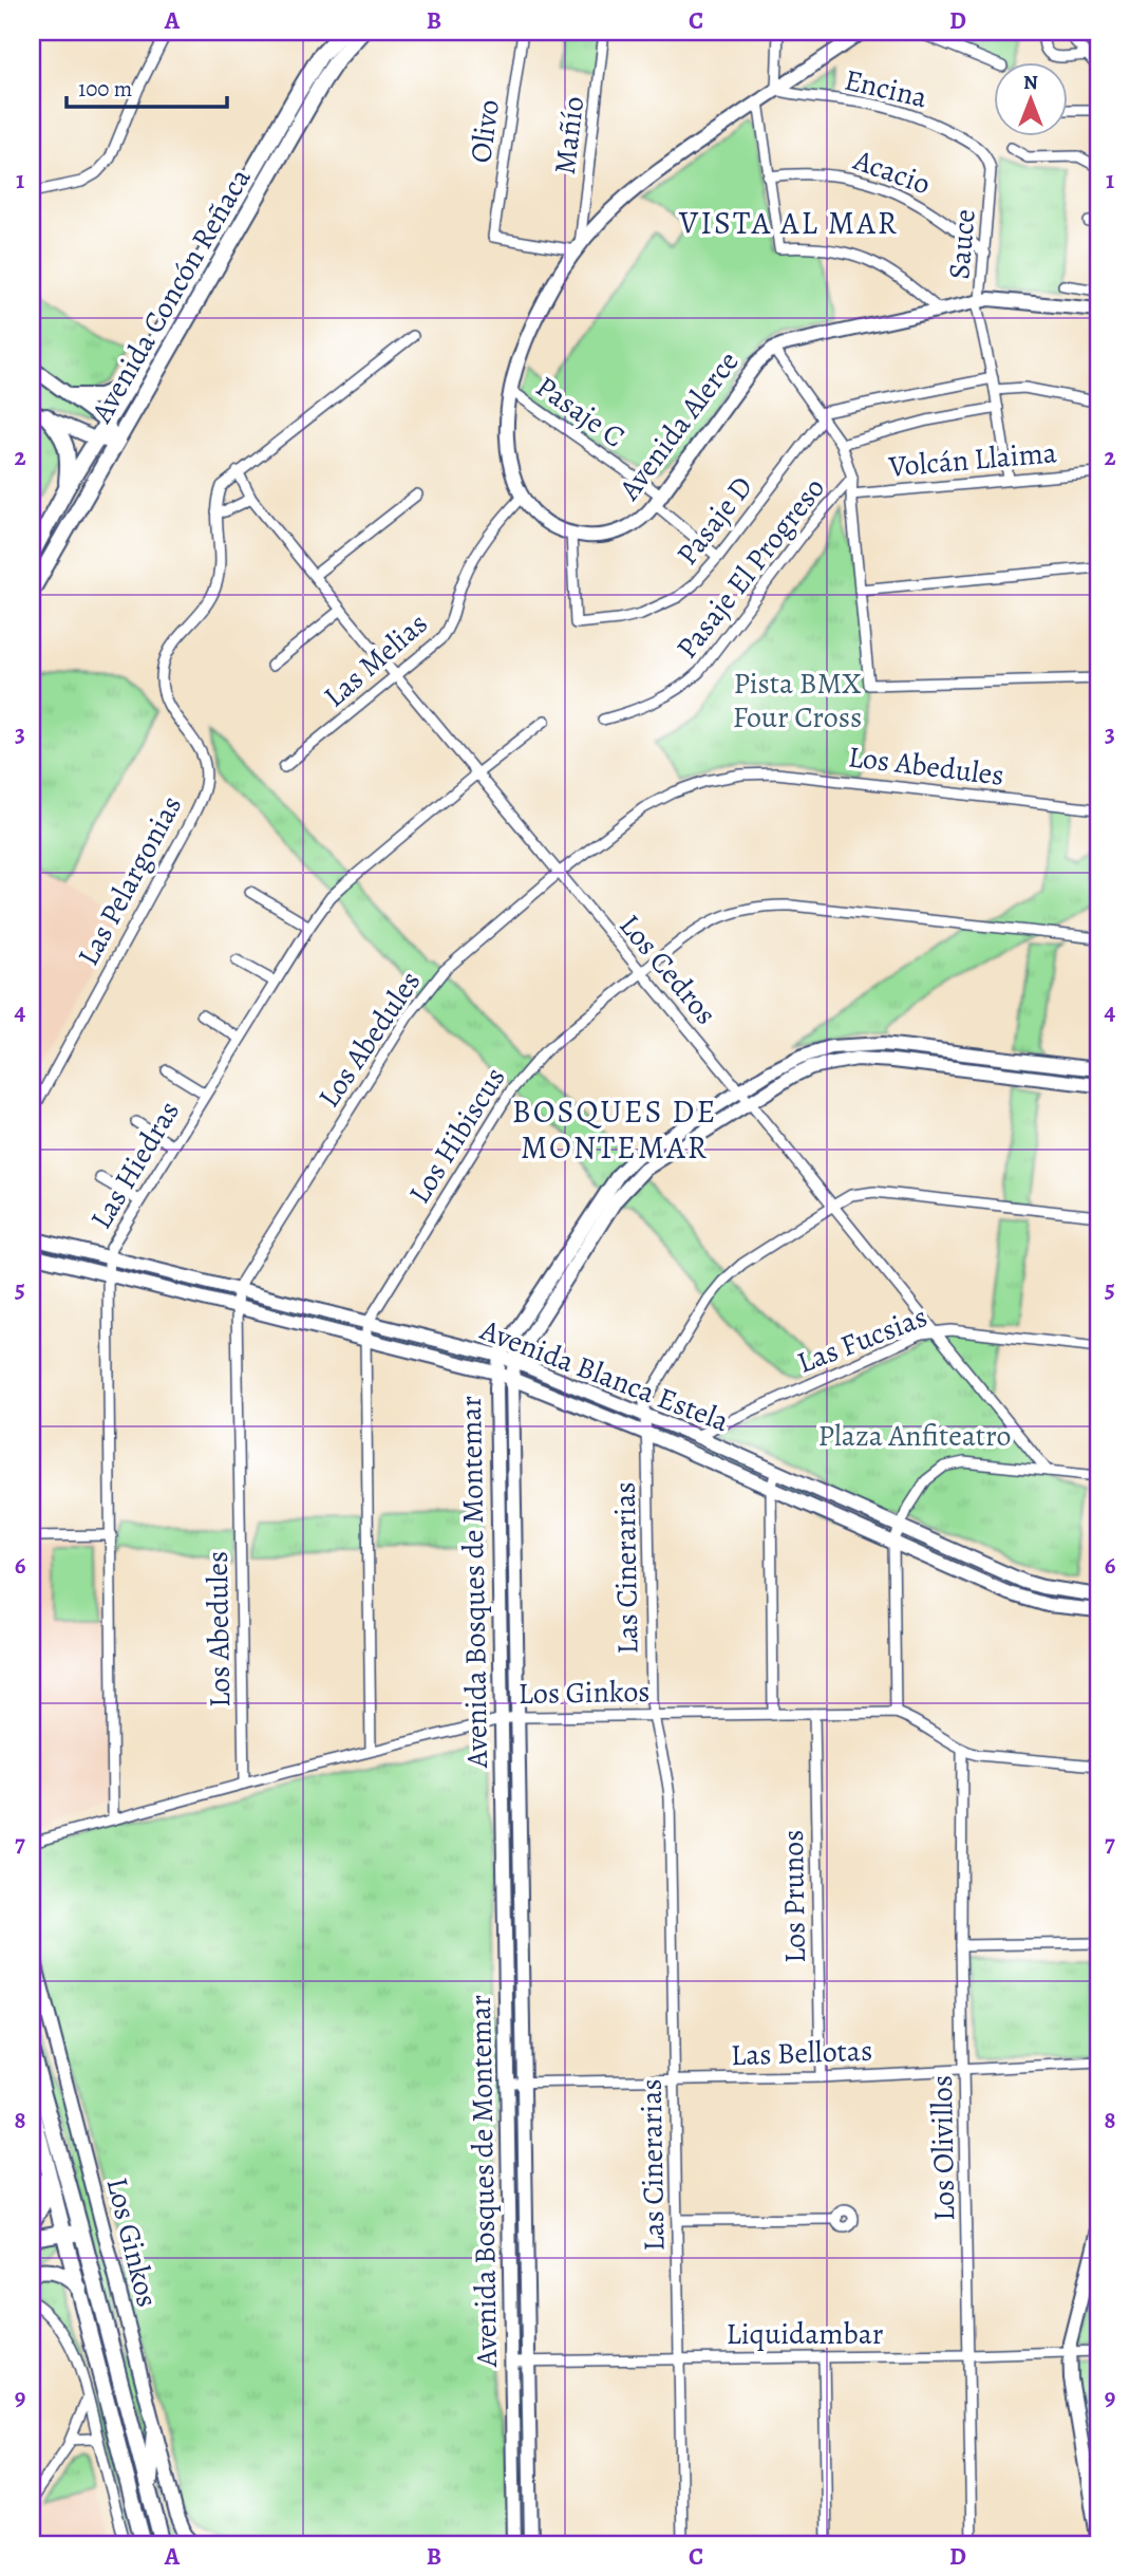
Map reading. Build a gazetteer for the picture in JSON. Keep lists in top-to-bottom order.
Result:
{
  "streets": {
    "main road": ["Avenida Concón Reñaca"],
    "street": [
      "Encina",
      "Olivo",
      "Mañío",
      "Acacio",
      "Sauce",
      "Pasaje C",
      "Avenida Alerce",
      "Volcán Llaima",
      "Pasaje D",
      "Pasaje El Progreso",
      "Las Melias",
      "Los Abedules",
      "Las Pelargonias",
      "Los Cedros",
      "Los Hibiscus",
      "Las Hiedras",
      "Las Fucsias",
      "Avenida Blanca Estela",
      "Las Cinerarias",
      "Avenida Bosques de Montemar",
      "Los Ginkos",
      "Los Prunos",
      "Las Bellotas",
      "Los Olivillos",
      "Liquidambar"
    ]
  },
  "crossings": [
    ["Encina", "Sauce"],
    ["Olivo", "Mañío"],
    ["Acacio", "Sauce"],
    ["Sauce", "Avenida Alerce"],
    ["Sauce", "Volcán Llaima"],
    ["Pasaje C", "Avenida Alerce"],
    ["Pasaje C", "Pasaje D"],
    ["Avenida Alerce", "Pasaje D"],
    ["Avenida Alerce", "Las Melias"],
    ["Las Melias", "Los Cedros"],
    ["Los Abedules", "Los Cedros"],
    ["Los Abedules", "Avenida Blanca Estela"],
    ["Los Abedules", "Los Ginkos"],
    ["Las Pelargonias", "Los Cedros"],
    ["Los Cedros", "Los Hibiscus"],
    ["Los Cedros", "Las Hiedras"],
    ["Los Cedros", "Las Fucsias"],
    ["Los Cedros", "Las Cinerarias"],
    ["Los Cedros", "Avenida Bosques de Montemar"],
    ["Los Hibiscus", "Avenida Blanca Estela"],
    ["Los Hibiscus", "Los Ginkos"],
    ["Las Hiedras", "Avenida Blanca Estela"],
    ["Las Hiedras", "Los Ginkos"],
    ["Las Fucsias", "Avenida Blanca Estela"],
    ["Avenida Blanca Estela", "Las Cinerarias"],
    ["Avenida Blanca Estela", "Avenida Bosques de Montemar"],
    ["Las Cinerarias", "Los Ginkos"],
    ["Las Cinerarias", "Las Bellotas"],
    ["Las Cinerarias", "Liquidambar"],
    ["Avenida Bosques de Montemar", "Los Ginkos"],
    ["Avenida Bosques de Montemar", "Las Bellotas"],
    ["Avenida Bosques de Montemar", "Liquidambar"],
    ["Los Ginkos", "Los Prunos"],
    ["Los Ginkos", "Los Olivillos"],
    ["Los Prunos", "Las Bellotas"],
    ["Las Bellotas", "Los Olivillos"],
    ["Los Olivillos", "Liquidambar"]
  ],
  "districts": ["VISTA AL MAR", "BOSQUES DE MONTEMAR"],
  "parks": ["Pista BMX Four Cross", "Plaza Anfiteatro"],
  "scale_bar": "100 m",
  "north": "top",
  "grid": {
    "columns": [
      "A",
      "B",
      "C",
      "D"
    ],
    "rows": [
      "1",
      "2",
      "3",
      "4",
      "5",
      "6",
      "7",
      "8",
      "9"
    ]
  }
}
